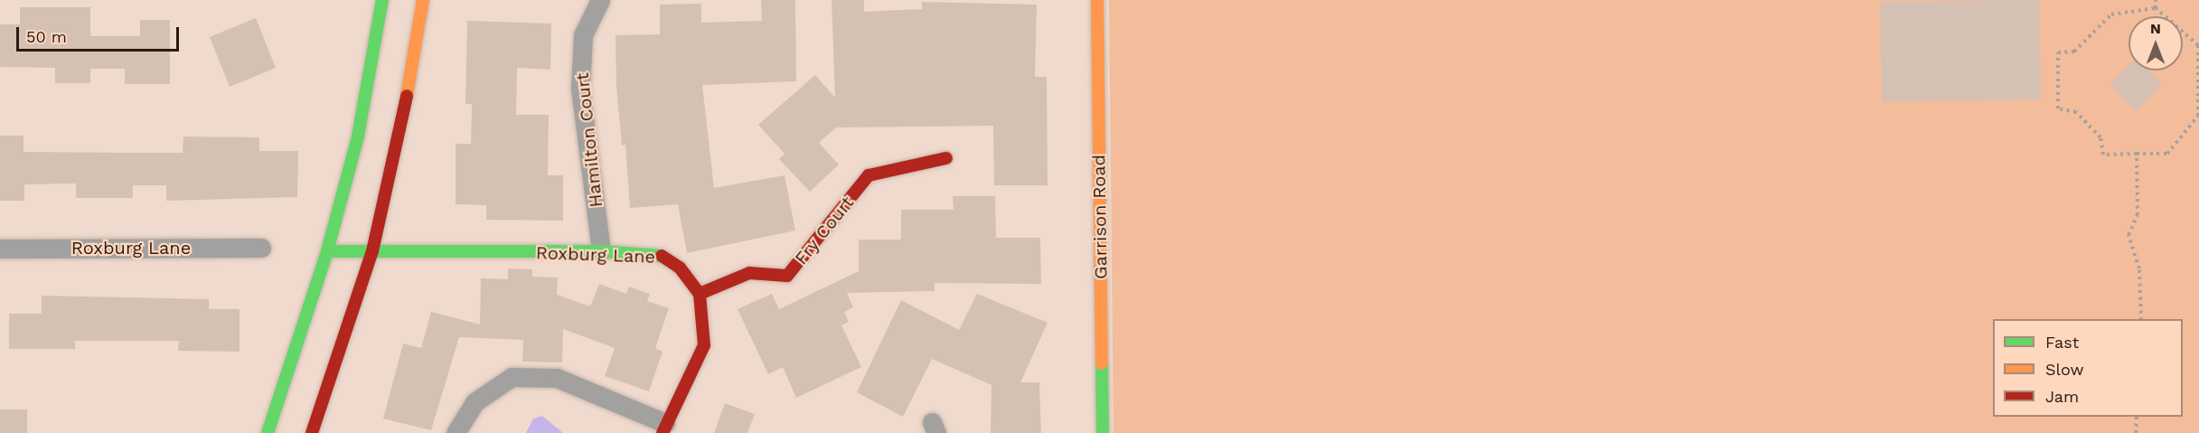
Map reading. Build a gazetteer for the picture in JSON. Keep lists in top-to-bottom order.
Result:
{
  "streets": {
    "street": [
      "Hamilton Court",
      "Garrison Road",
      "Fry Court",
      "Roxburg Lane"
    ]
  },
  "crossings": [
    ["Hamilton Court", "Roxburg Lane"],
    ["Fry Court", "Roxburg Lane"]
  ],
  "legend": ["Fast", "Slow", "Jam"],
  "scale_bar": "50 m",
  "north": "top"
}
